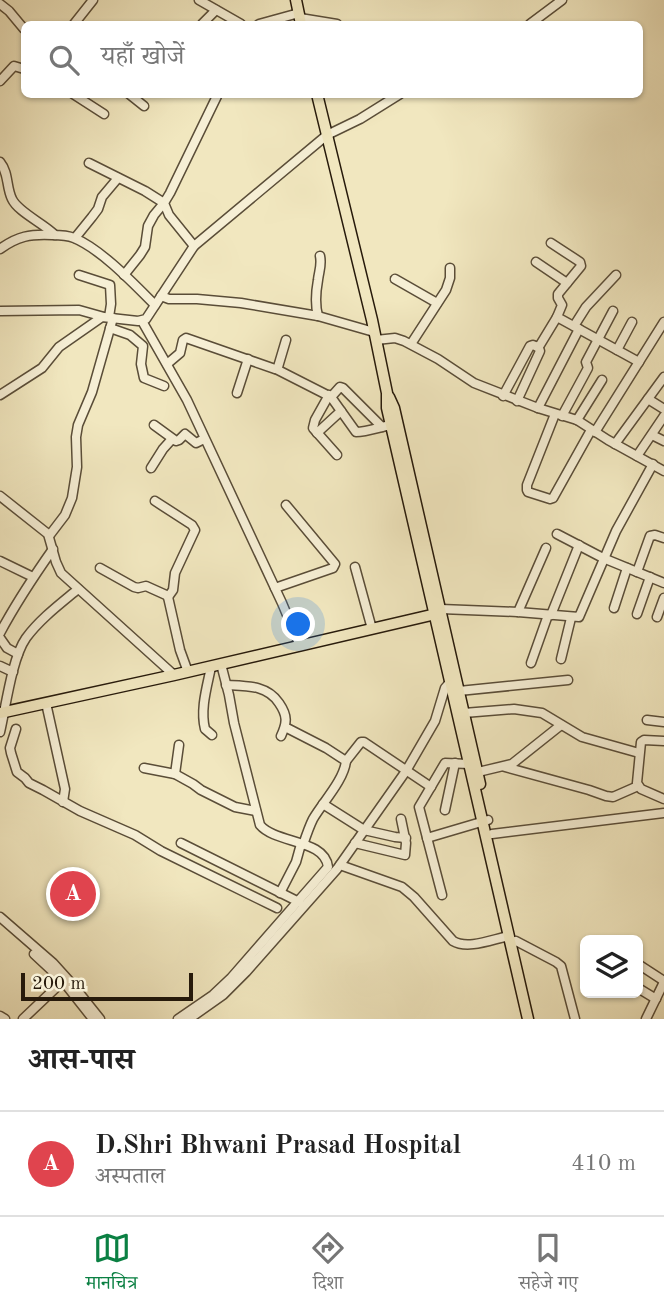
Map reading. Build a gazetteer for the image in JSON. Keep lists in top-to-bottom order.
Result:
{
  "scale_bar": "200 m",
  "page": {
    "search": "यहाँ खोजें",
    "pins": "A",
    "scale": "200 m",
    "heading": "आस-पास",
    "list": [
      {
        "mark": "A",
        "name": "D.Shri Bhwani Prasad Hospital",
        "note": "अस्पताल",
        "value": "410 m"
      }
    ],
    "nav": ["मानचित्र", "दिशा", "सहेजे गए"]
  }
}
